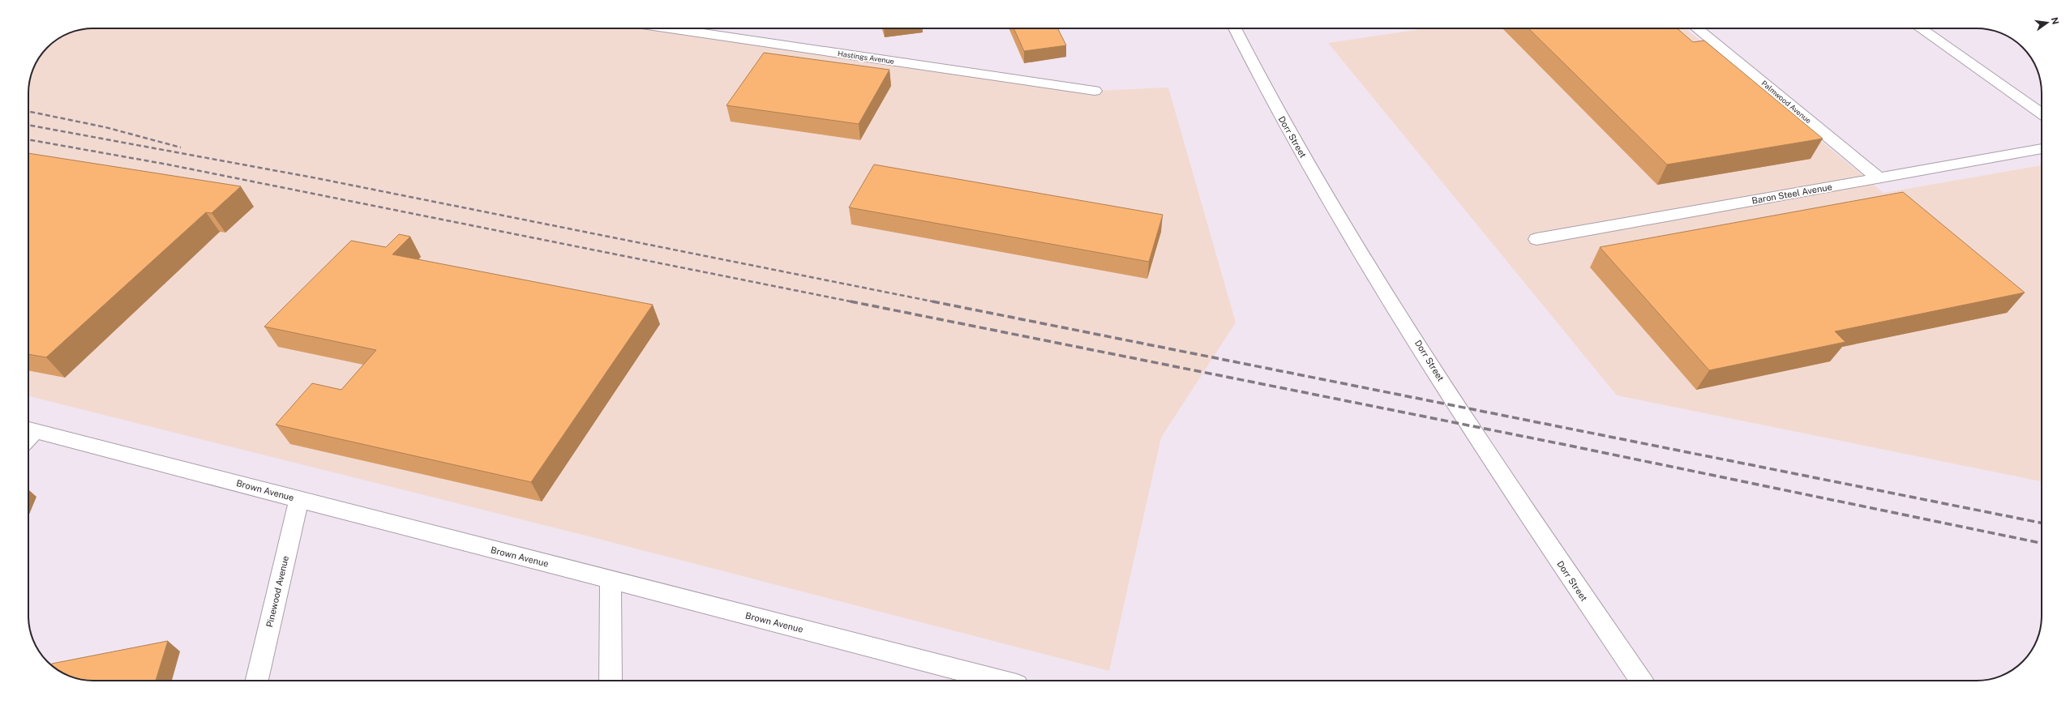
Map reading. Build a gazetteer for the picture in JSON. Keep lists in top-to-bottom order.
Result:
{
  "streets": {
    "street": [
      "Hastings Avenue",
      "Palmwood Avenue",
      "Dorr Street",
      "Baron Steel Avenue",
      "Brown Avenue",
      "Pinewood Avenue"
    ]
  },
  "crossings": [
    ["Palmwood Avenue", "Baron Steel Avenue"],
    ["Brown Avenue", "Pinewood Avenue"]
  ],
  "north": "right"
}
